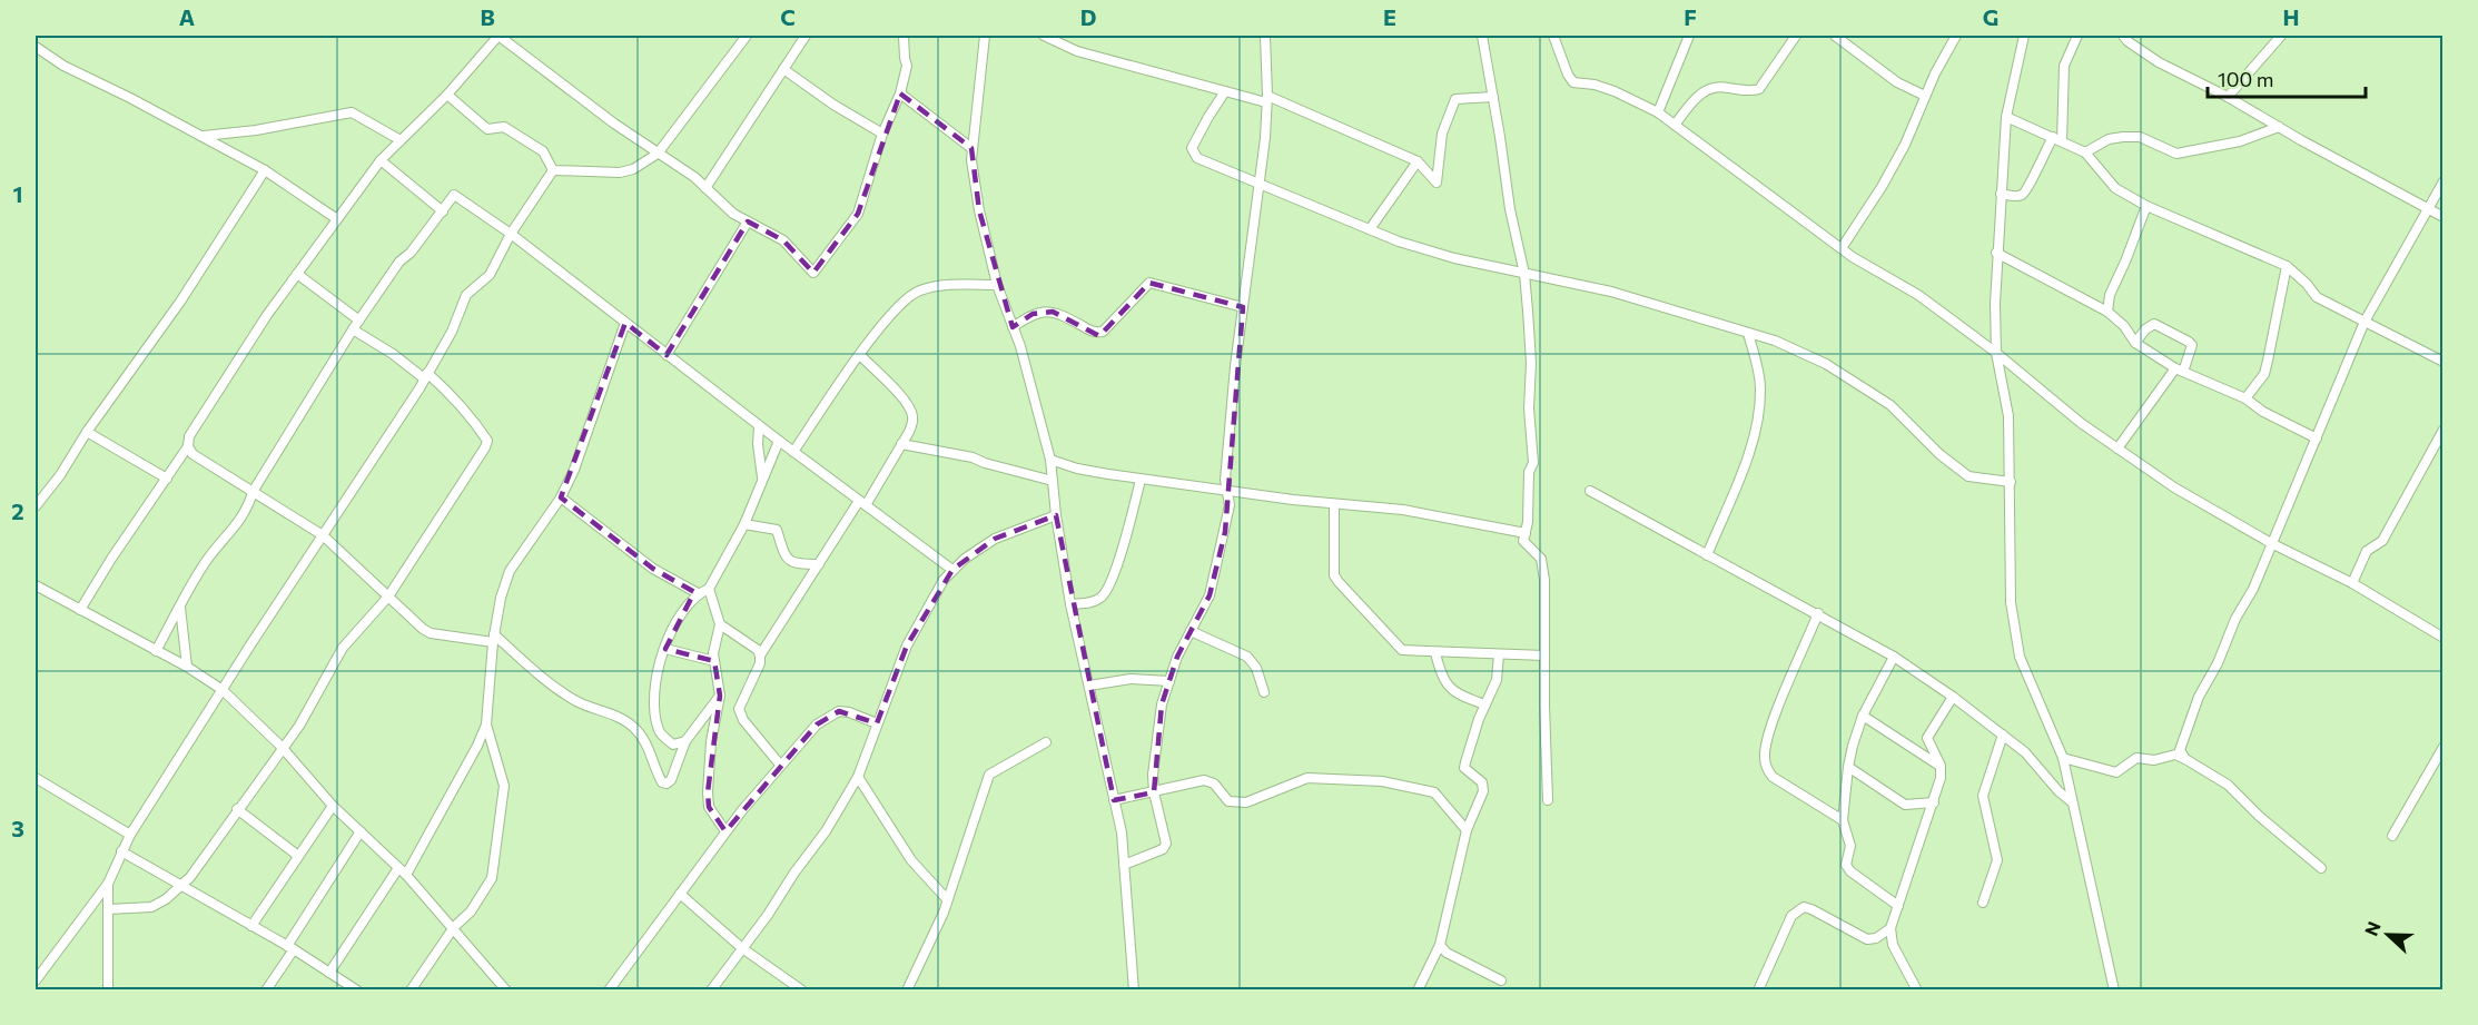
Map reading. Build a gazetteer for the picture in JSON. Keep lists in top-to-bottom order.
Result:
{
  "scale_bar": "100 m",
  "north": "left",
  "grid": {
    "columns": [
      "A",
      "B",
      "C",
      "D",
      "E",
      "F",
      "G",
      "H"
    ],
    "rows": ["1", "2", "3"]
  }
}
